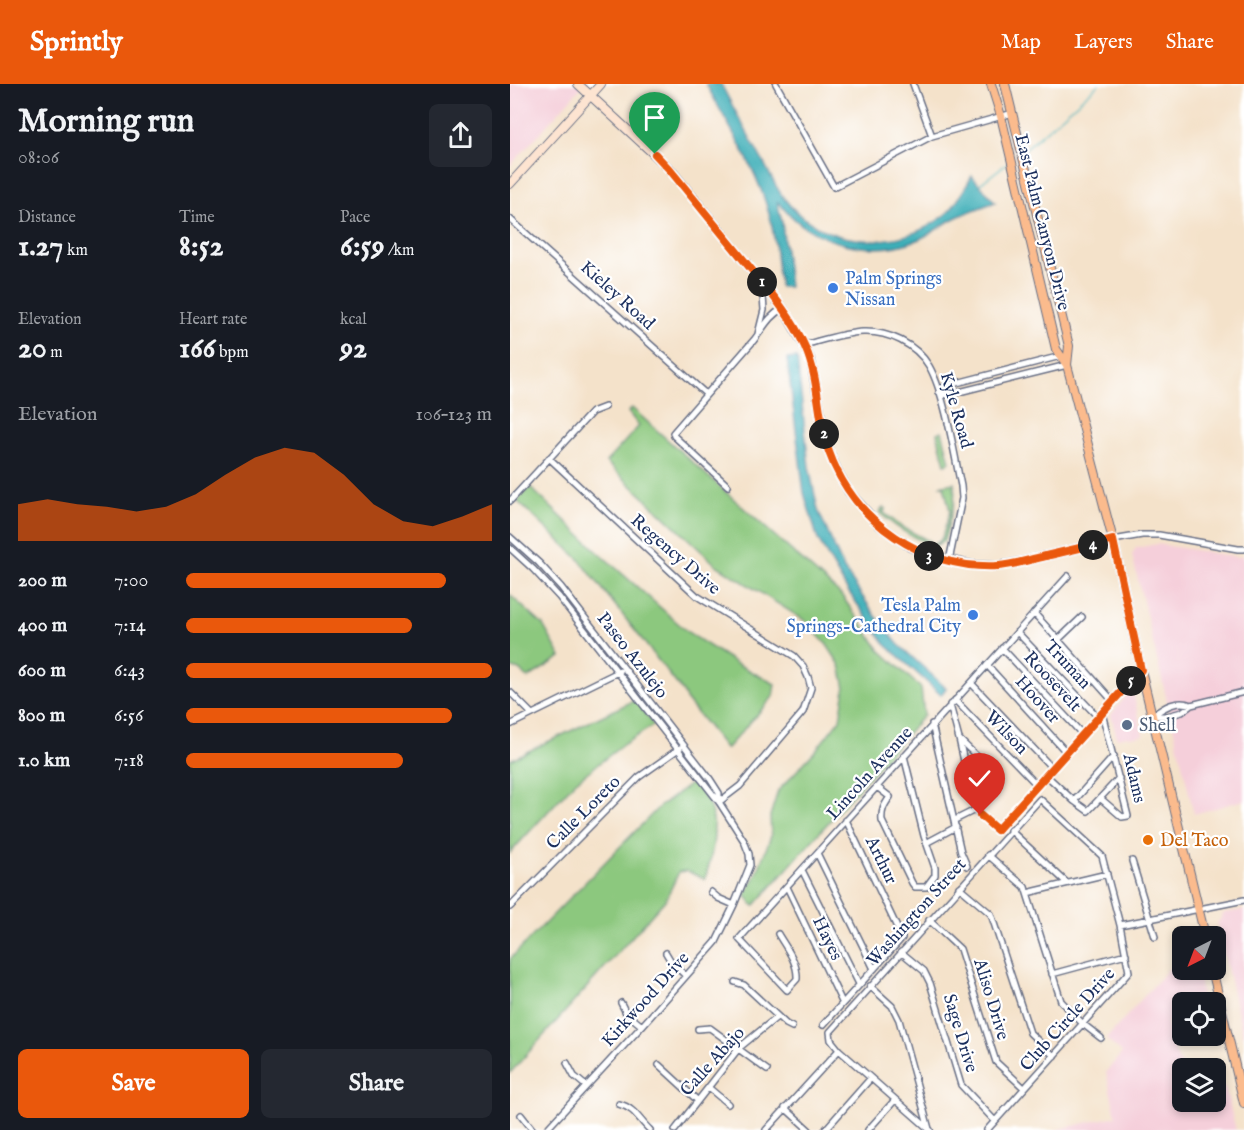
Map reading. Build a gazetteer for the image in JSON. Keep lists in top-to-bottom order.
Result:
{
  "streets": {
    "main road": ["East Palm Canyon Drive"],
    "street": [
      "Kieley Road",
      "Kyle Road",
      "Regency Drive",
      "Paseo Azulejo",
      "Truman",
      "Roosevelt",
      "Hoover",
      "Wilson",
      "Lincoln Avenue",
      "Adams",
      "Calle Loreto",
      "Arthur",
      "Washington Street",
      "Hayes",
      "Kirkwood Drive",
      "Aliso Drive",
      "Club Circle Drive",
      "Sage Drive",
      "Calle Abajo"
    ]
  },
  "crossings": [
    ["Regency Drive", "Paseo Azulejo"],
    ["Paseo Azulejo", "Calle Loreto"],
    ["Paseo Azulejo", "Kirkwood Drive"],
    ["Truman", "Lincoln Avenue"],
    ["Truman", "Adams"],
    ["Roosevelt", "Lincoln Avenue"],
    ["Hoover", "Lincoln Avenue"],
    ["Wilson", "Lincoln Avenue"],
    ["Lincoln Avenue", "Arthur"],
    ["Lincoln Avenue", "Hayes"],
    ["Arthur", "Hayes"],
    ["Washington Street", "Aliso Drive"],
    ["Washington Street", "Club Circle Drive"],
    ["Washington Street", "Sage Drive"],
    ["Aliso Drive", "Club Circle Drive"],
    ["Club Circle Drive", "Sage Drive"]
  ],
  "places": [
    "Palm Springs Nissan",
    "Tesla Palm Springs-Cathedral City",
    "Shell",
    "Del Taco"
  ],
  "north": "bottom left",
  "page": {
    "header": "Sprintly",
    "nav": ["Map", "Layers", "Share"],
    "heading": ["Morning run", "08:06"],
    "stats": [
      ["Distance", "1.27 km"],
      ["Time", "8:52"],
      ["Pace", "6:59 /km"],
      ["Elevation", "20 m"],
      ["Heart rate", "166 bpm"],
      ["kcal", "92"]
    ],
    "pins": [
      "1",
      "2",
      "4",
      "3",
      "5"
    ],
    "chart": ["Elevation", "106–123 m"],
    "list": [
      {
        "name": "200 m",
        "note": "7:00"
      },
      {
        "name": "400 m",
        "note": "7:14"
      },
      {
        "name": "600 m",
        "note": "6:43"
      },
      {
        "name": "800 m",
        "note": "6:56"
      },
      {
        "name": "1.0 km",
        "note": "7:18"
      }
    ],
    "buttons": ["Save", "Share"]
  }
}
